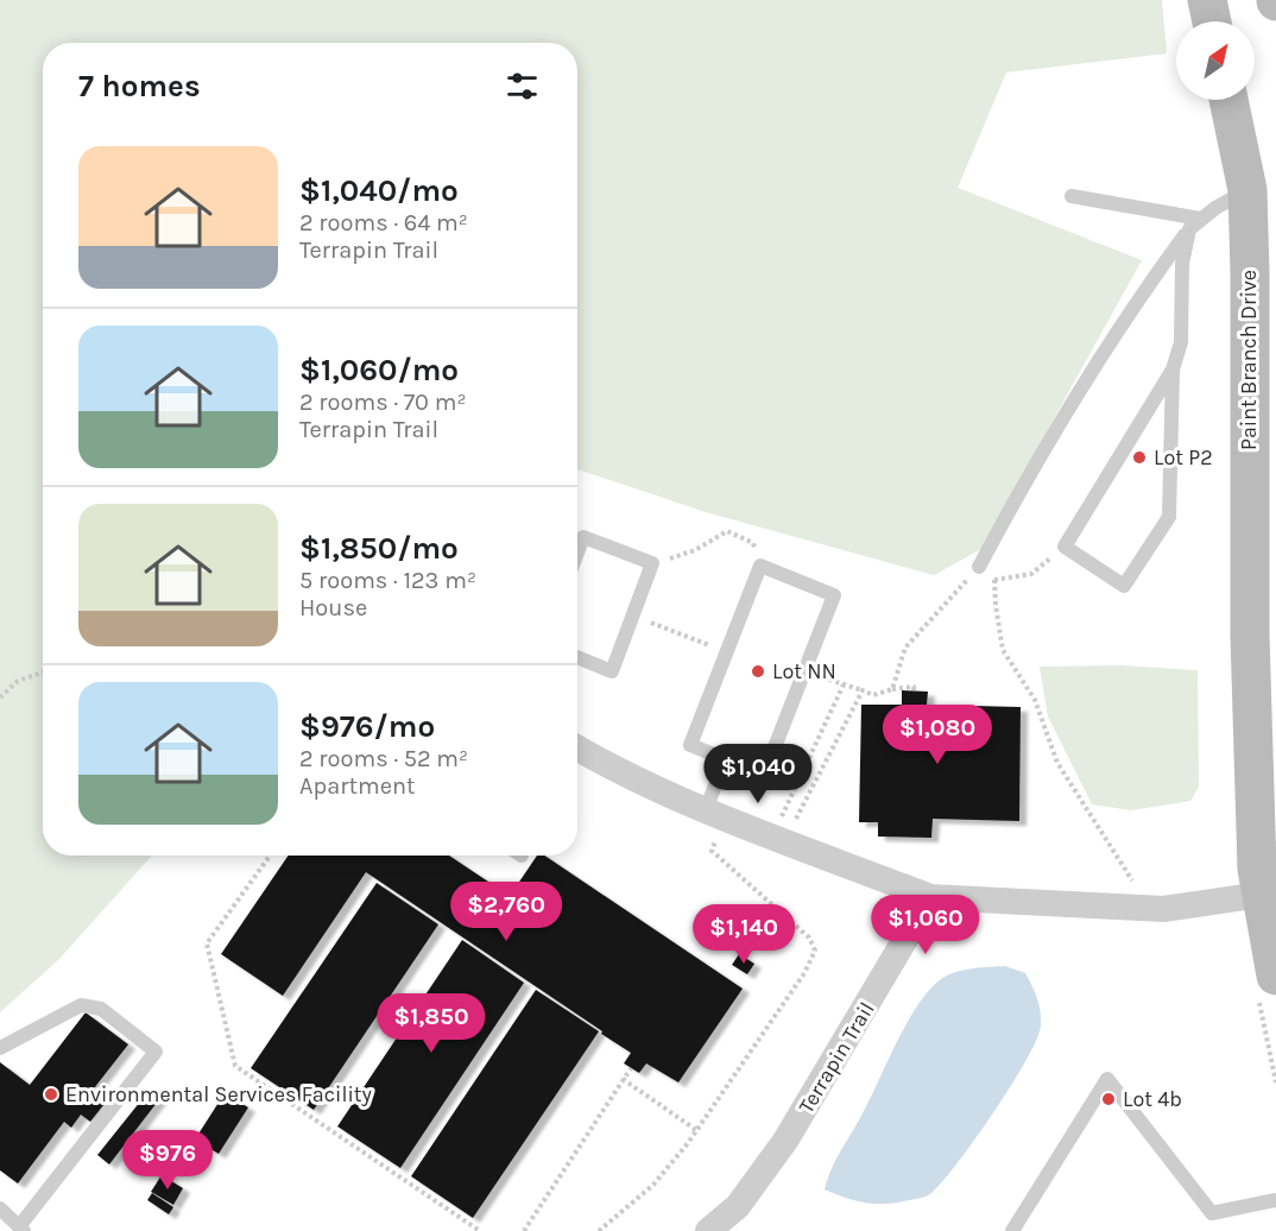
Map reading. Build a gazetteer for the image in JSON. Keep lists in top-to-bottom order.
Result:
{
  "streets": {
    "street": ["Paint Branch Drive", "Terrapin Trail"]
  },
  "places": [
    "Lot P2",
    "Lot NN",
    "Environmental Services Facility",
    "Lot 4b"
  ],
  "north": "top right",
  "page": {
    "heading": "7 homes",
    "list": [
      {
        "name": "$1,040/mo",
        "note": "2 rooms · 64 m² · Terrapin Trail"
      },
      {
        "name": "$1,060/mo",
        "note": "2 rooms · 70 m² · Terrapin Trail"
      },
      {
        "name": "$1,850/mo",
        "note": "5 rooms · 123 m² · House"
      },
      {
        "name": "$976/mo",
        "note": "2 rooms · 52 m² · Apartment"
      }
    ],
    "price": [
      "$1,080",
      "$1,040",
      "$2,760",
      "$1,060",
      "$1,140",
      "$1,850",
      "$976"
    ]
  }
}
